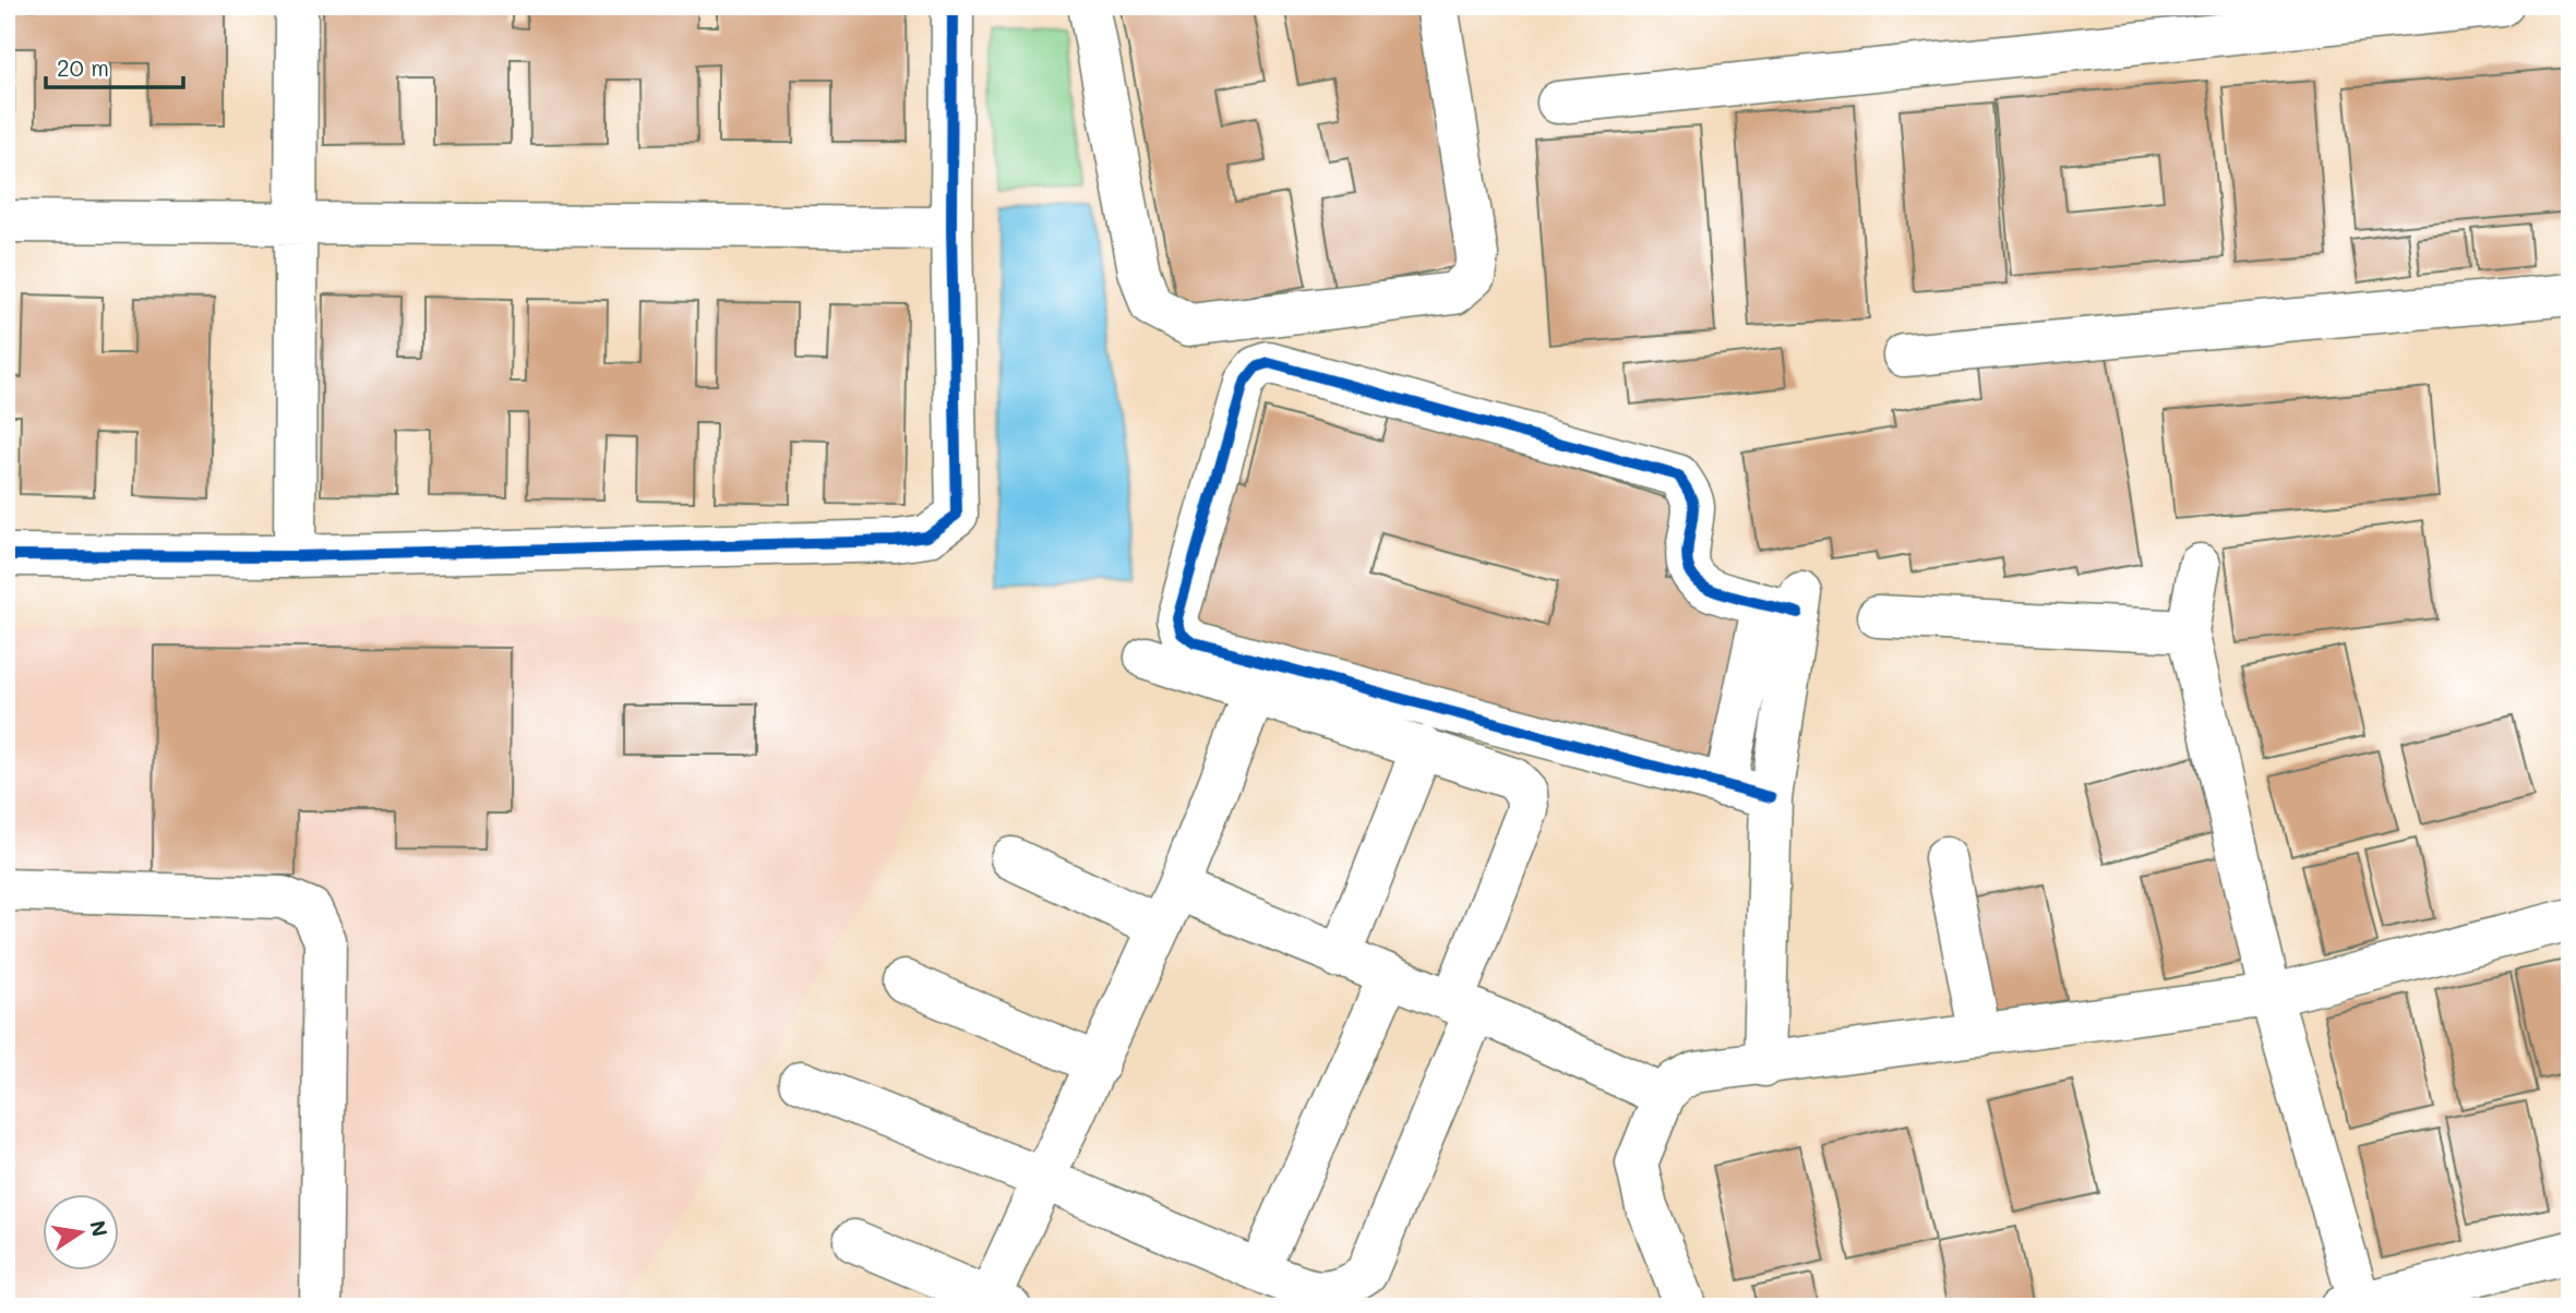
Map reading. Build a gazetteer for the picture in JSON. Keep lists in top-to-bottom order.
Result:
{
  "scale_bar": "20 m",
  "north": "right"
}
